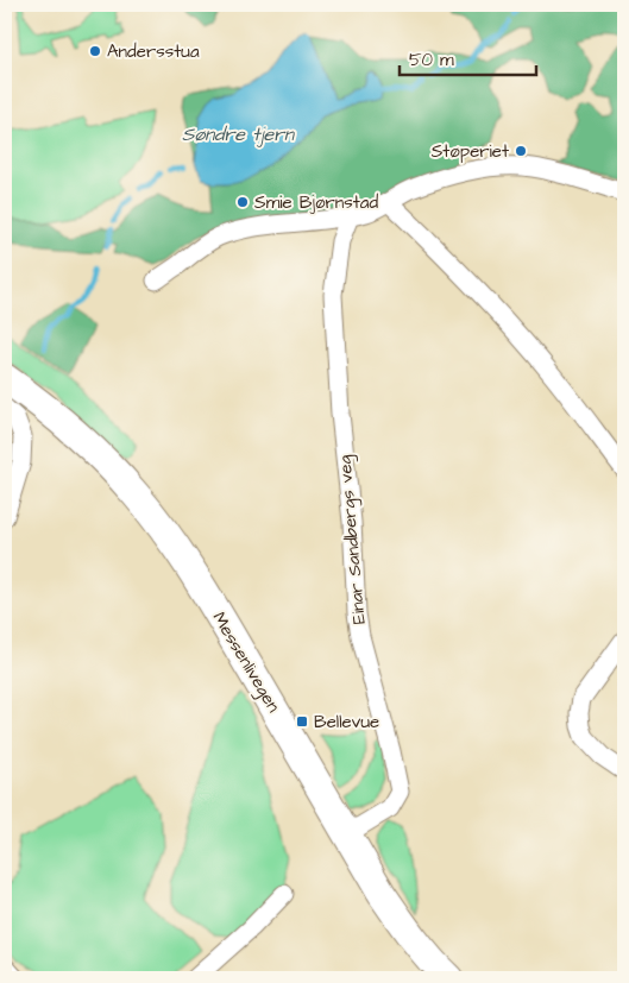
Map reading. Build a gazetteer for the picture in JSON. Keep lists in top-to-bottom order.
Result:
{
  "streets": {
    "main road": ["Messenlivegen"],
    "street": ["Einar Sandbergs veg"]
  },
  "crossings": [
    ["Einar Sandbergs veg", "Messenlivegen"]
  ],
  "water": ["Søndre tjern"],
  "places": {
    "other": ["Andersstua", "Støperiet", "Smie Bjørnstad"],
    "transit": ["Bellevue"]
  },
  "scale_bar": "50 m"
}
